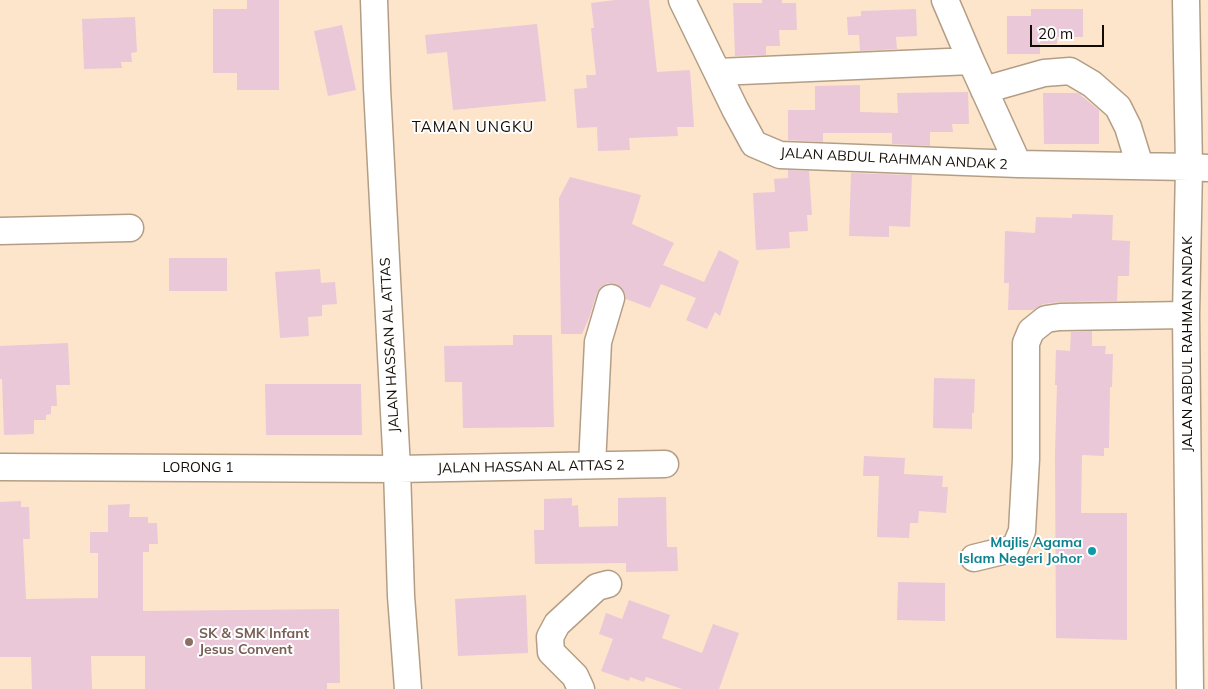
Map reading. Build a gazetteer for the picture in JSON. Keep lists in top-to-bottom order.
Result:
{
  "streets": {
    "street": [
      "JALAN ABDUL RAHMAN ANDAK 2",
      "JALAN ABDUL RAHMAN ANDAK",
      "JALAN HASSAN AL ATTAS",
      "JALAN HASSAN AL ATTAS 2",
      "LORONG 1"
    ]
  },
  "crossings": [
    ["JALAN ABDUL RAHMAN ANDAK 2", "JALAN ABDUL RAHMAN ANDAK"],
    ["JALAN HASSAN AL ATTAS", "JALAN HASSAN AL ATTAS 2"],
    ["JALAN HASSAN AL ATTAS", "LORONG 1"],
    ["JALAN HASSAN AL ATTAS 2", "LORONG 1"]
  ],
  "districts": ["TAMAN UNGKU"],
  "places": ["Majlis Agama Islam Negeri Johor", "SK & SMK Infant Jesus Convent"],
  "scale_bar": "20 m"
}
